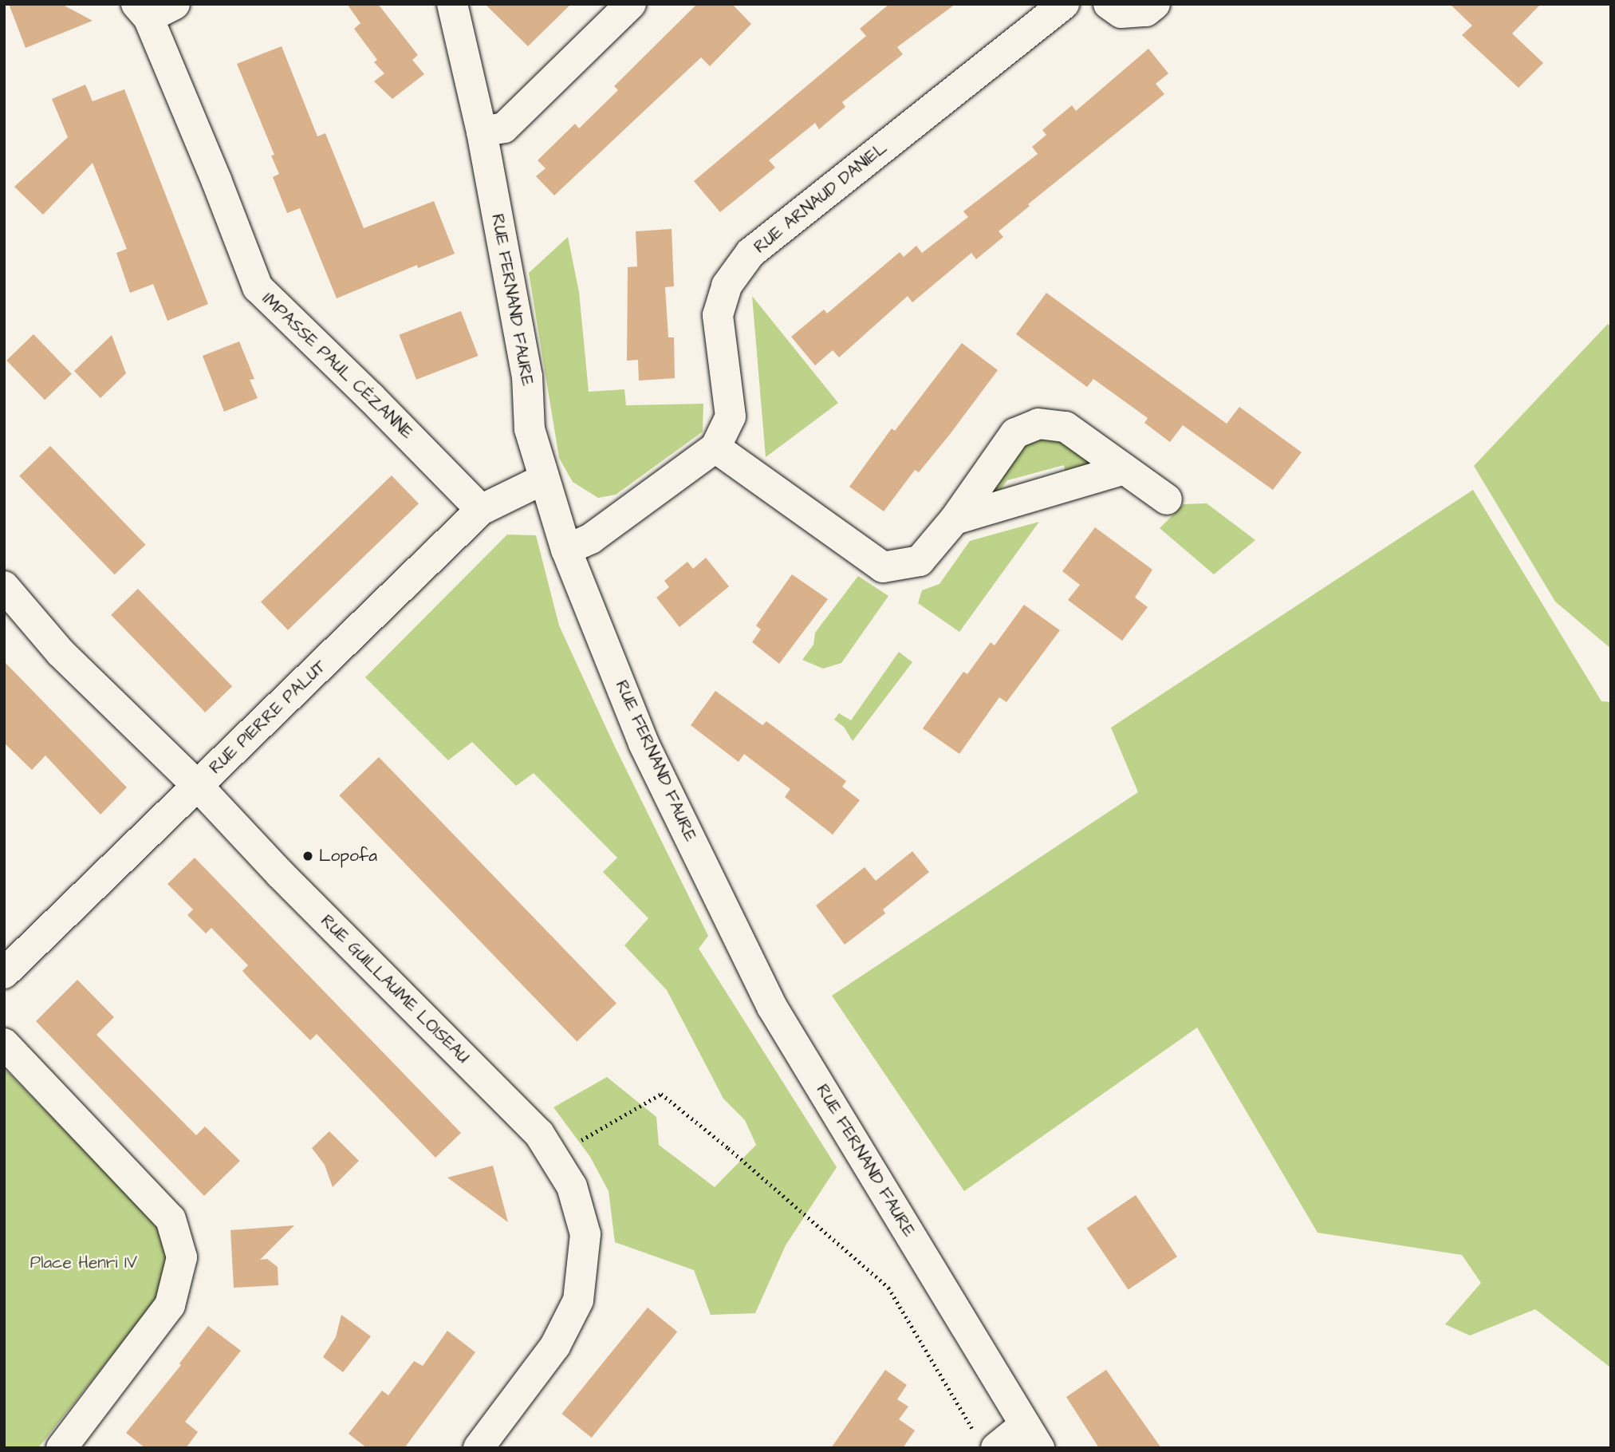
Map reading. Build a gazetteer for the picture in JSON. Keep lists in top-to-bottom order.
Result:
{
  "streets": {
    "street": [
      "RUE ARNAUD DANIEL",
      "RUE FERNAND FAURE",
      "IMPASSE PAUL CÉZANNE",
      "RUE PIERRE PALUT",
      "RUE GUILLAUME LOISEAU"
    ]
  },
  "crossings": [
    ["RUE ARNAUD DANIEL", "RUE FERNAND FAURE"],
    ["RUE FERNAND FAURE", "RUE PIERRE PALUT"],
    ["IMPASSE PAUL CÉZANNE", "RUE PIERRE PALUT"],
    ["RUE PIERRE PALUT", "RUE GUILLAUME LOISEAU"]
  ],
  "parks": ["Place Henri IV"],
  "places": ["Lopofa"]
}
